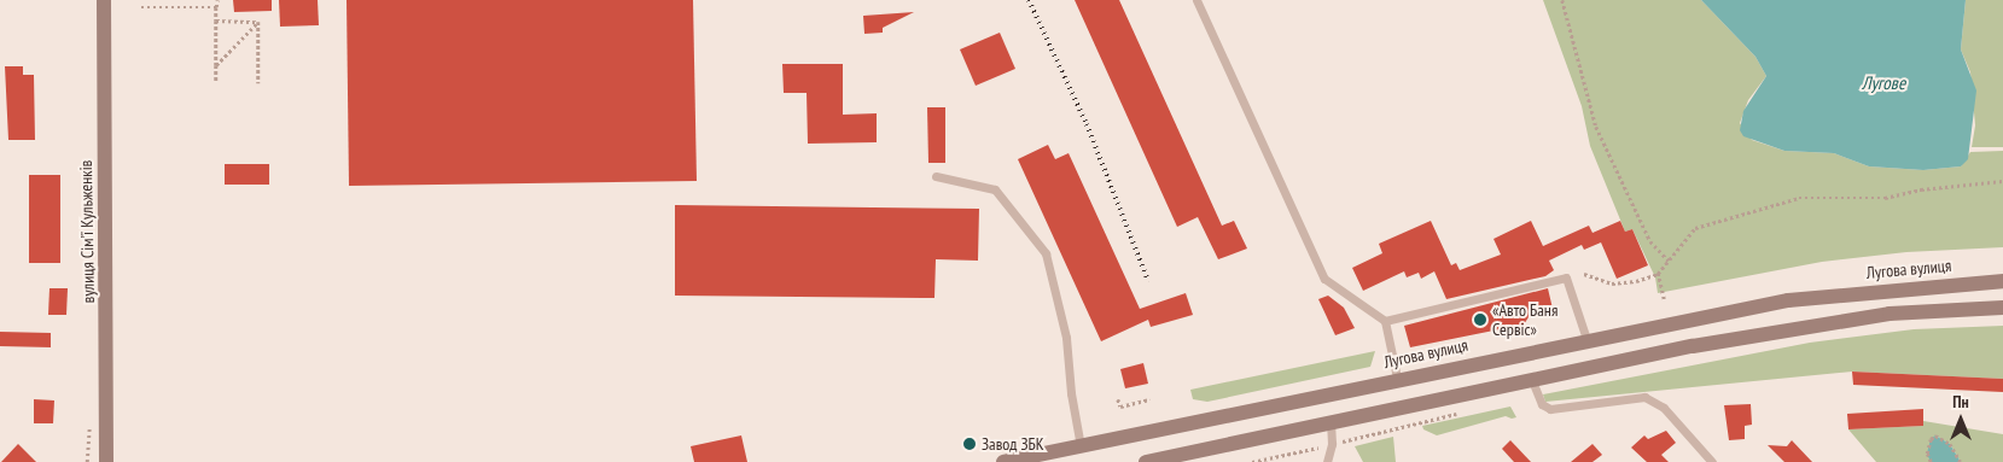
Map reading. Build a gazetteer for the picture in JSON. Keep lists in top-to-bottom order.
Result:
{
  "streets": {
    "main road": ["вулиця Сімʼї Кульженків", "Лугова вулиця"]
  },
  "water": ["Лугове"],
  "places": ["«Авто Баня Сервіс»", "Завод ЗБК"],
  "north": "top"
}
